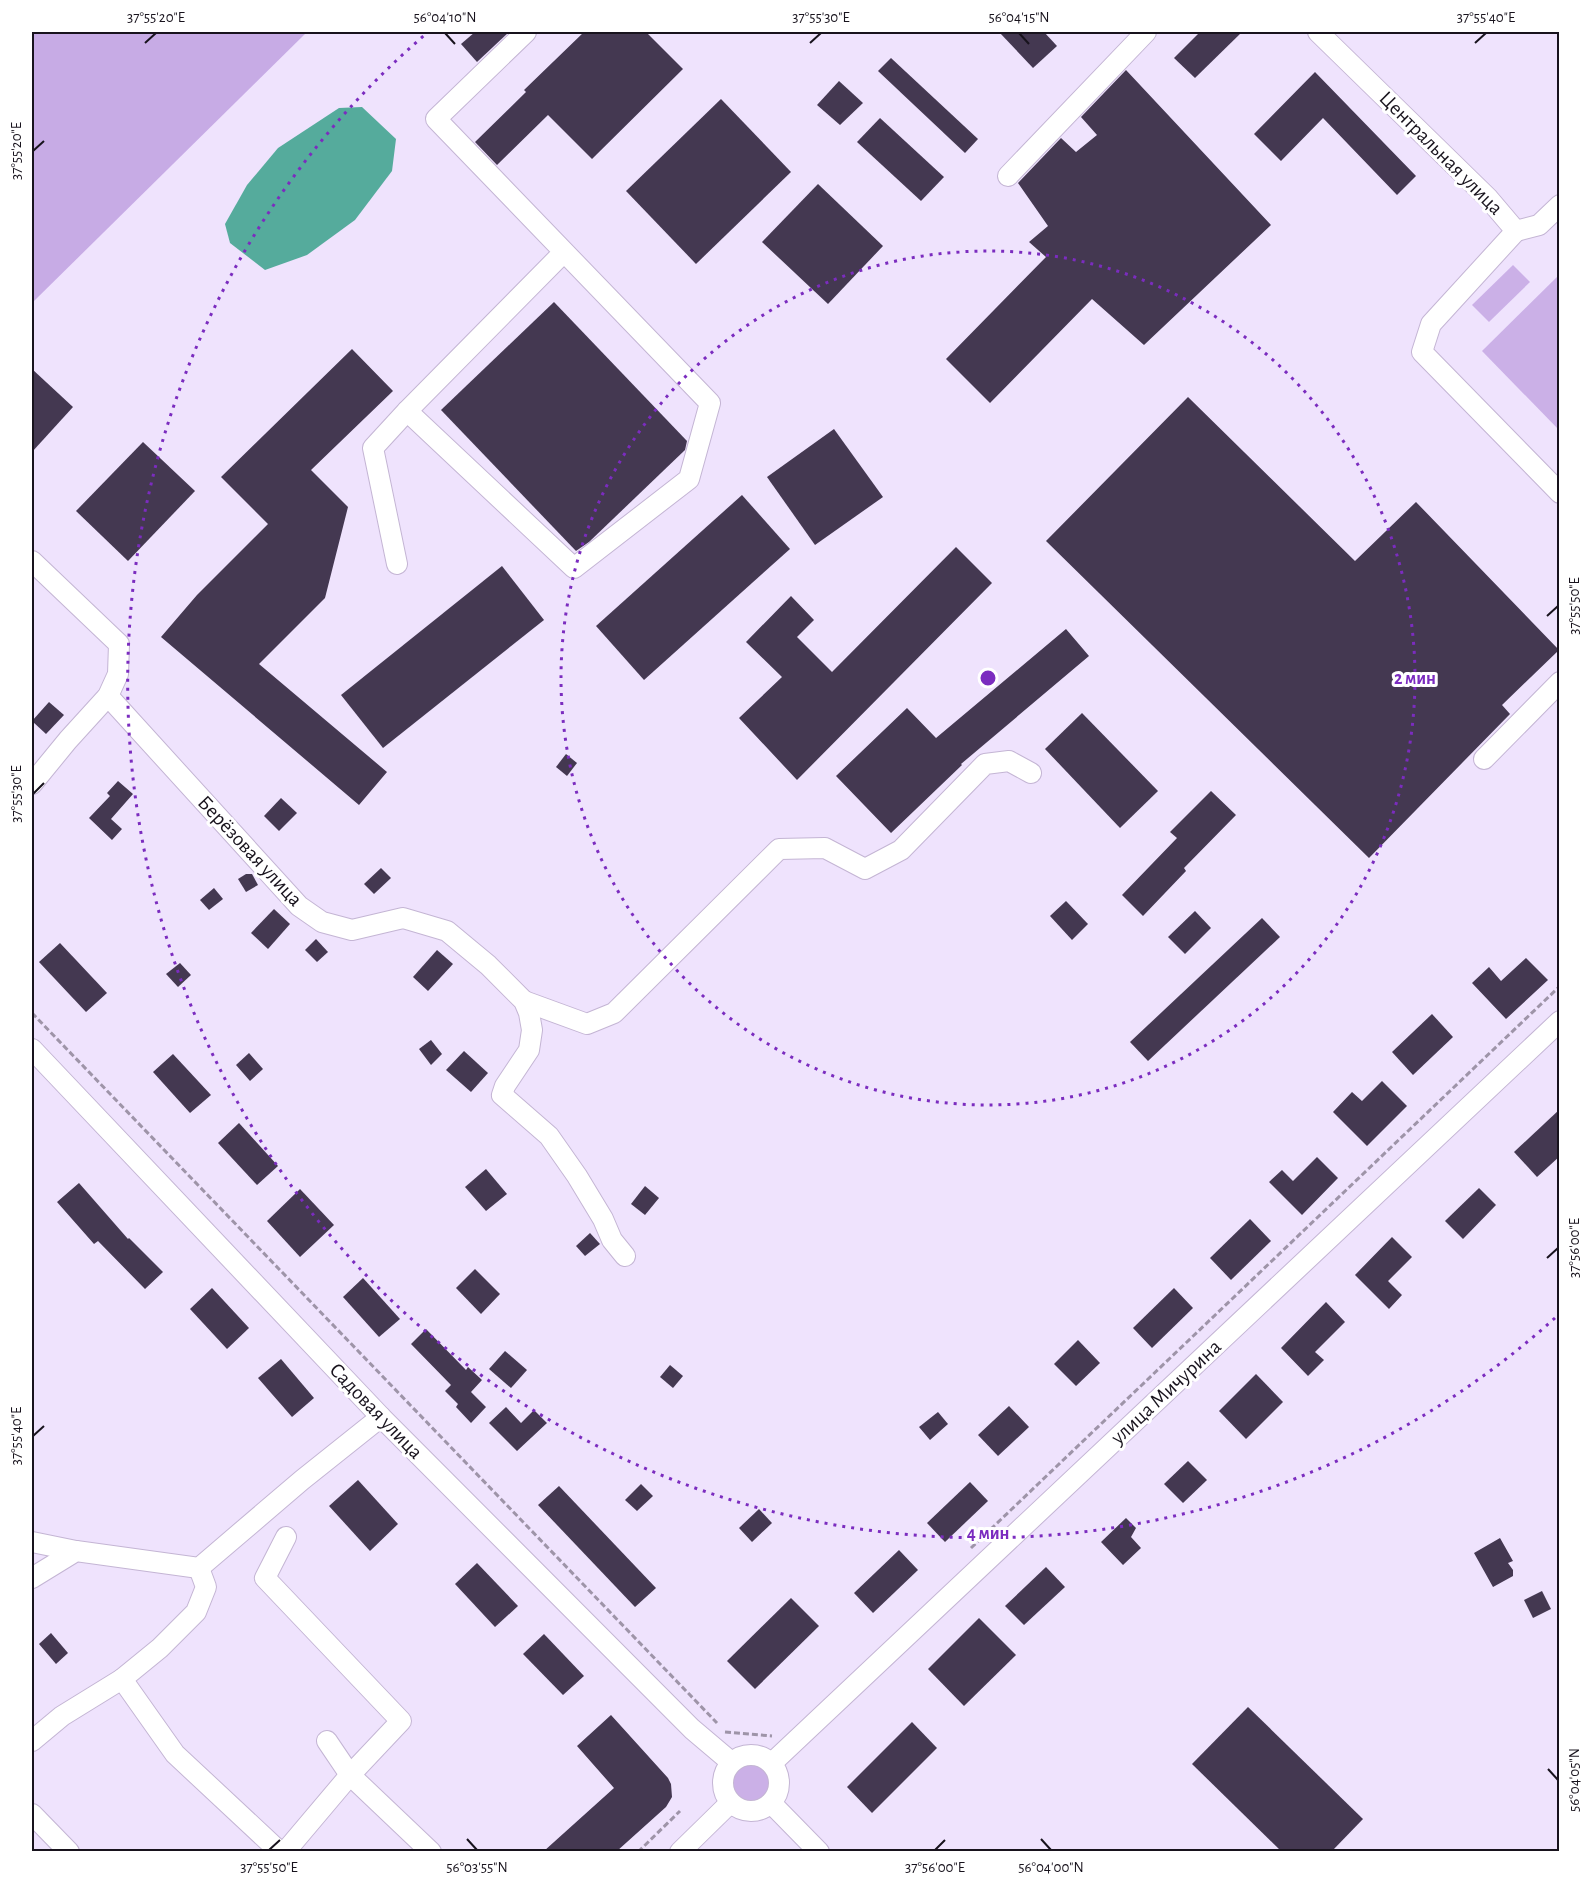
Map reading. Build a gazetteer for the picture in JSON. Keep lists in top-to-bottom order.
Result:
{
  "streets": {
    "street": [
      "Центральная улица",
      "Берёзовая улица",
      "улица Мичурина",
      "Садовая улица"
    ]
  },
  "crossings": [
    ["улица Мичурина", "Садовая улица"]
  ],
  "coordinates": [
    "37°55'20\"E",
    "56°04'10\"N",
    "37°55'30\"E",
    "56°04'15\"N",
    "37°55'40\"E",
    "37°55'50\"E",
    "37°56'00\"E",
    "56°04'05\"N",
    "56°03'55\"N",
    "56°04'00\"N"
  ],
  "rings": ["2 мин", "4 мин"]
}
